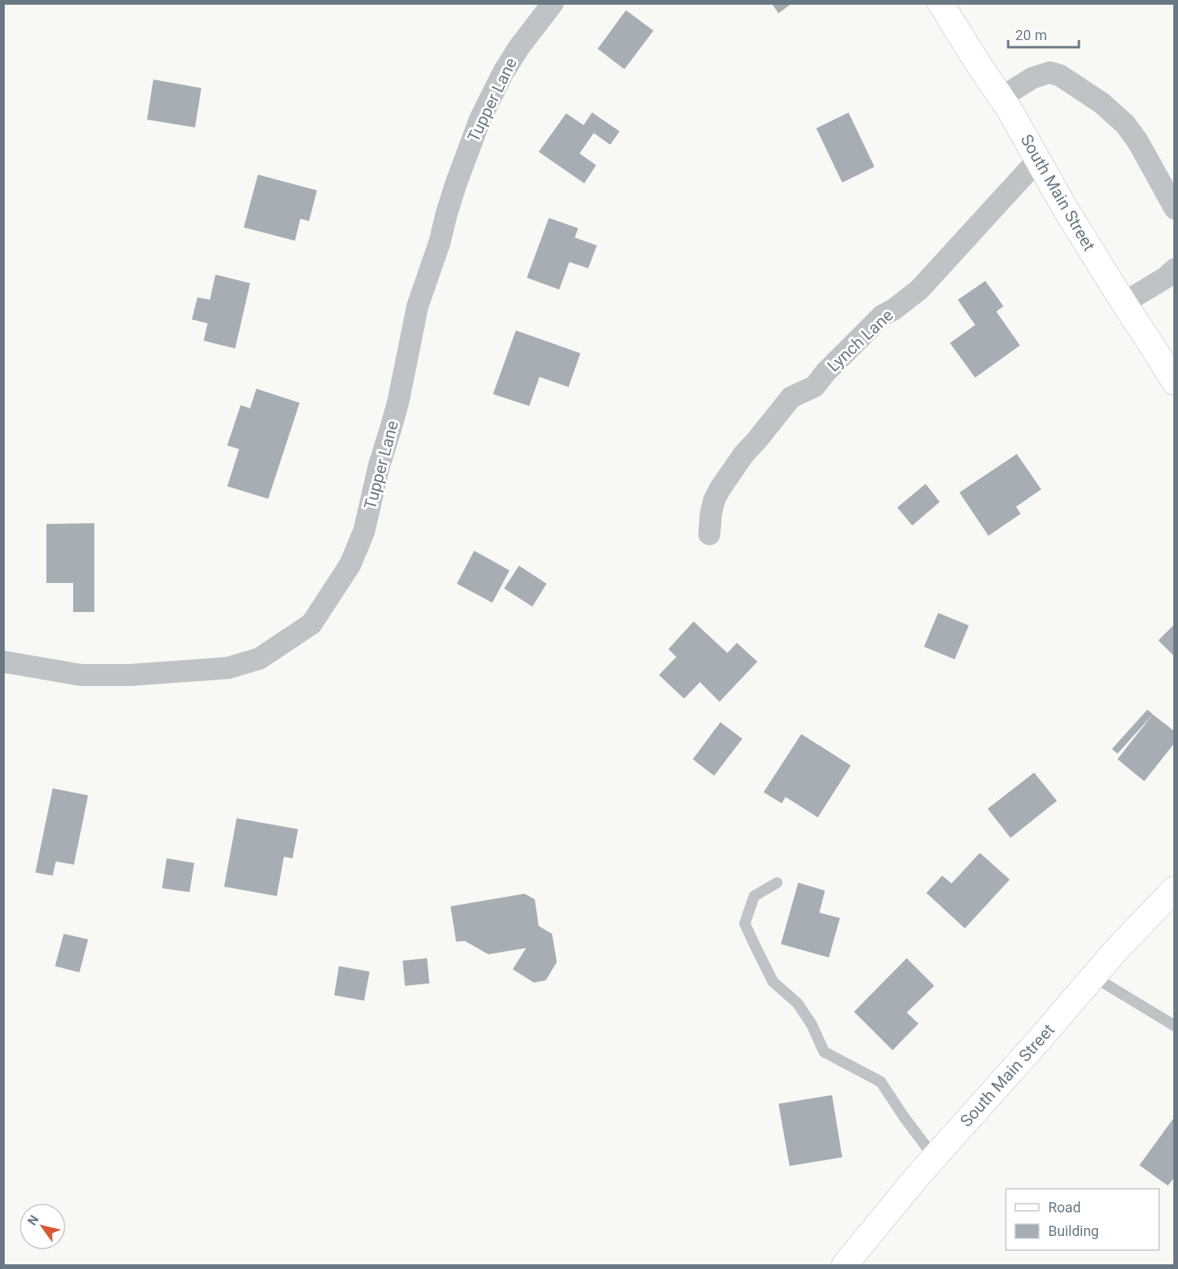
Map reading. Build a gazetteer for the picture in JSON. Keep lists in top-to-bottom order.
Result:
{
  "streets": {
    "main road": ["South Main Street"],
    "street": ["Tupper Lane", "Lynch Lane"]
  },
  "crossings": [
    ["South Main Street", "Lynch Lane"]
  ],
  "legend": ["Road", "Building"],
  "scale_bar": "20 m",
  "north": "top left"
}
